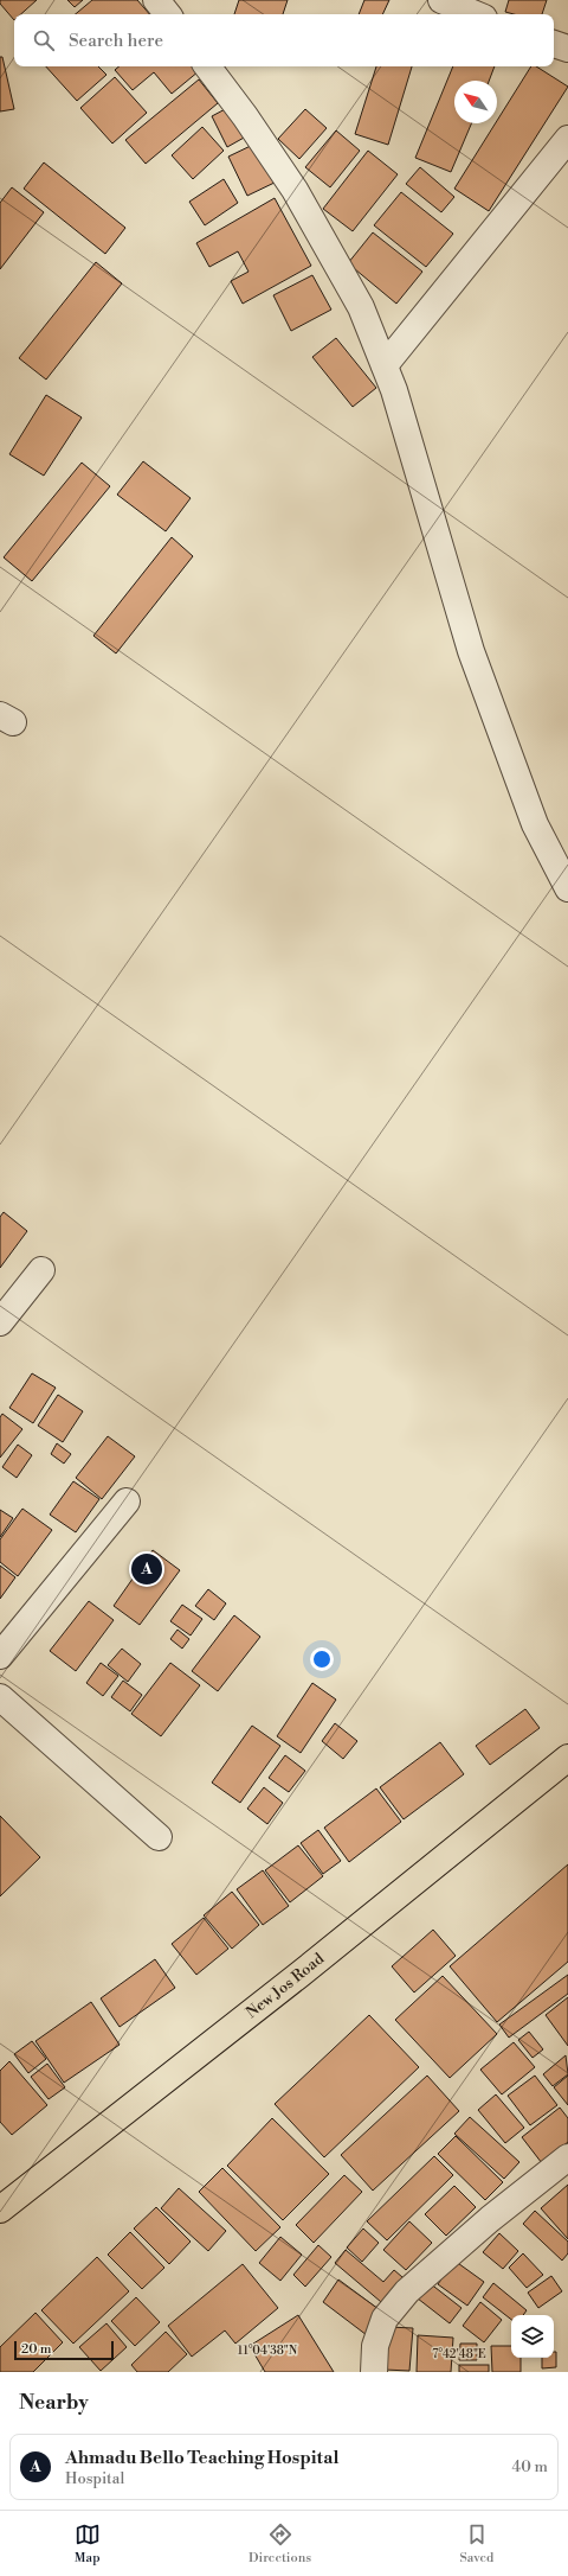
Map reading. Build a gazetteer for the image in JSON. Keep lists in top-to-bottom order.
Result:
{
  "streets": {
    "highway": ["New Jos Road"]
  },
  "scale_bar": "20 m",
  "north": "top left",
  "page": {
    "search": "Search here",
    "pins": "A",
    "scale": "20 m",
    "heading": "Nearby",
    "list": [
      {
        "mark": "A",
        "name": "Ahmadu Bello Teaching Hospital",
        "note": "Hospital",
        "value": "40 m"
      }
    ],
    "nav": ["Map", "Directions", "Saved"]
  },
  "coordinates": ["11°04'38\"N", "7°42'48\"E"]
}
